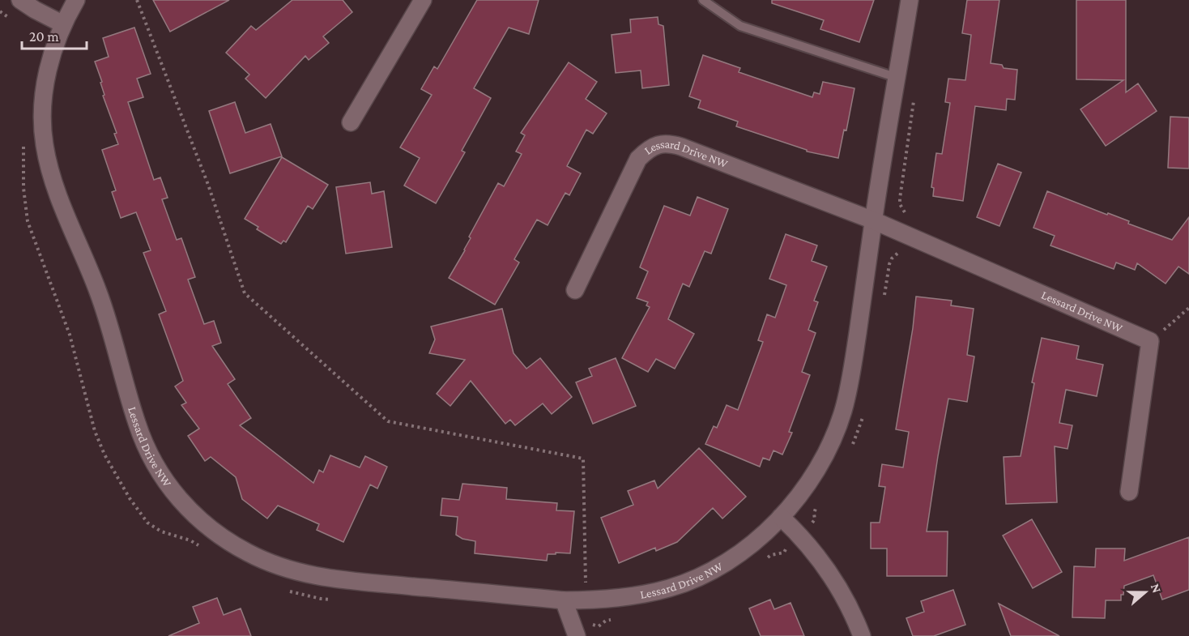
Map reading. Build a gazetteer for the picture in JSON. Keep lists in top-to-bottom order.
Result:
{
  "streets": {
    "street": ["Lessard Drive NW"]
  },
  "scale_bar": "20 m",
  "north": "right"
}
